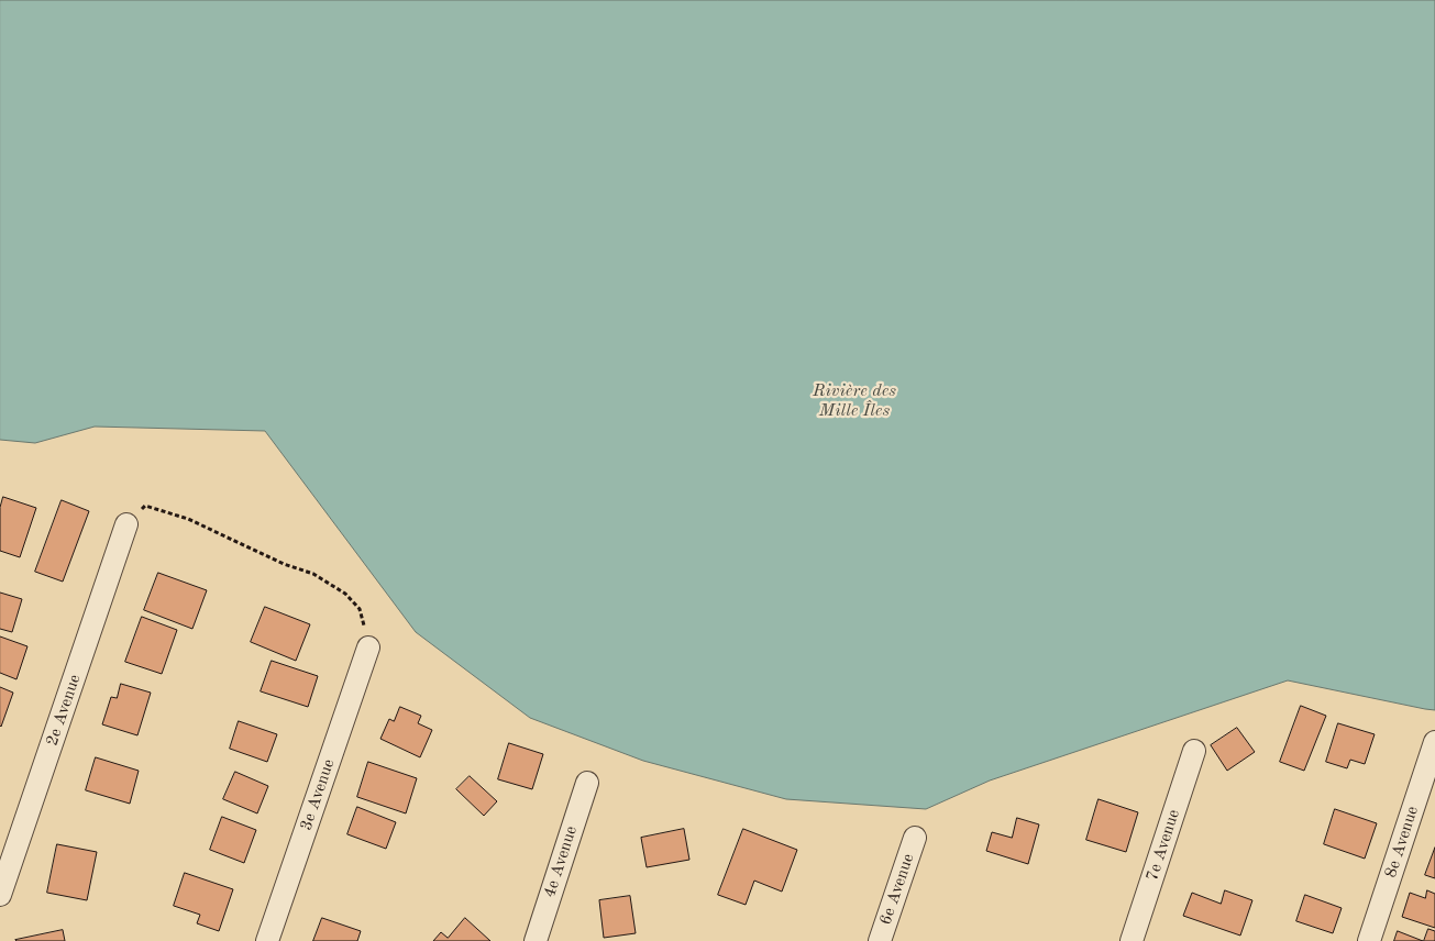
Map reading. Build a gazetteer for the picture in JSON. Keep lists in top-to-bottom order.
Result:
{
  "streets": {
    "street": [
      "2e Avenue",
      "3e Avenue",
      "8e Avenue",
      "7e Avenue",
      "4e Avenue",
      "6e Avenue"
    ]
  },
  "water": ["Rivière des Mille Îles"]
}
